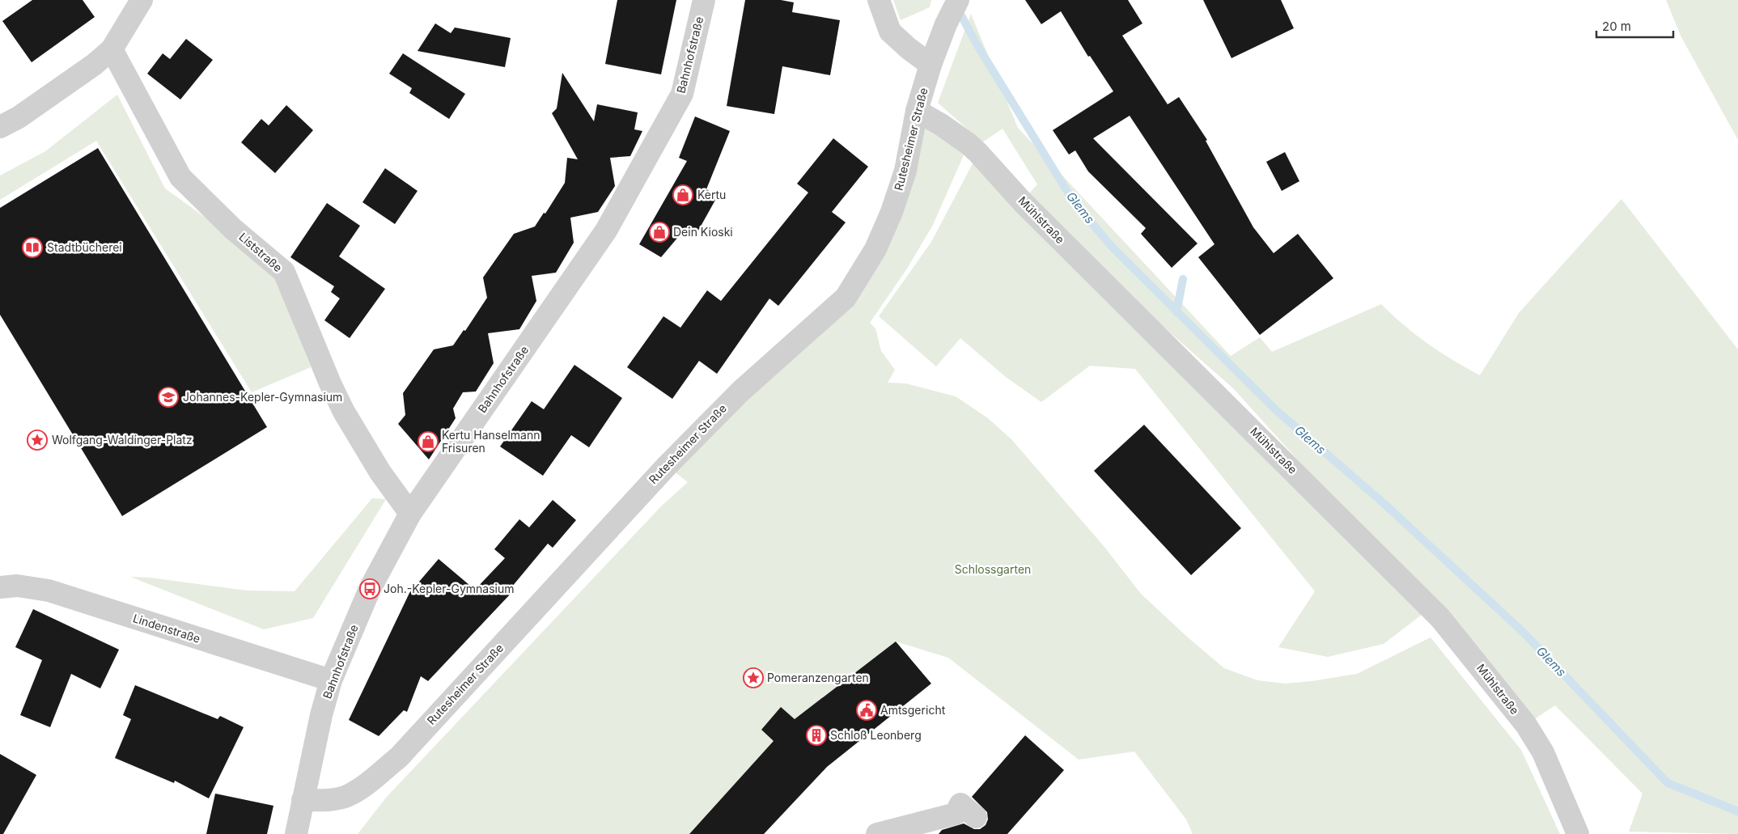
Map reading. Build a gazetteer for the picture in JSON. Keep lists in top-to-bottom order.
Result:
{
  "streets": {
    "street": [
      "Bahnhofstraße",
      "Rutesheimer Straße",
      "Mühlstraße",
      "Liststraße",
      "Lindenstraße"
    ]
  },
  "crossings": [
    ["Bahnhofstraße", "Rutesheimer Straße"],
    ["Bahnhofstraße", "Liststraße"],
    ["Bahnhofstraße", "Lindenstraße"],
    ["Rutesheimer Straße", "Mühlstraße"]
  ],
  "water": ["Glems"],
  "parks": ["Schlossgarten"],
  "places": {
    "shop": ["Kertu", "Dein Kioski", "Kertu Hanselmann Frisuren"],
    "library": ["Stadtbücherei"],
    "school or university": ["Johannes-Kepler-Gymnasium"],
    "place": ["Wolfgang-Waldinger-Platz", "Pomeranzengarten"],
    "bus stop": ["Joh.-Kepler-Gymnasium"],
    "public building": ["Amtsgericht"],
    "building": ["Schloß Leonberg"]
  },
  "scale_bar": "20 m"
}
